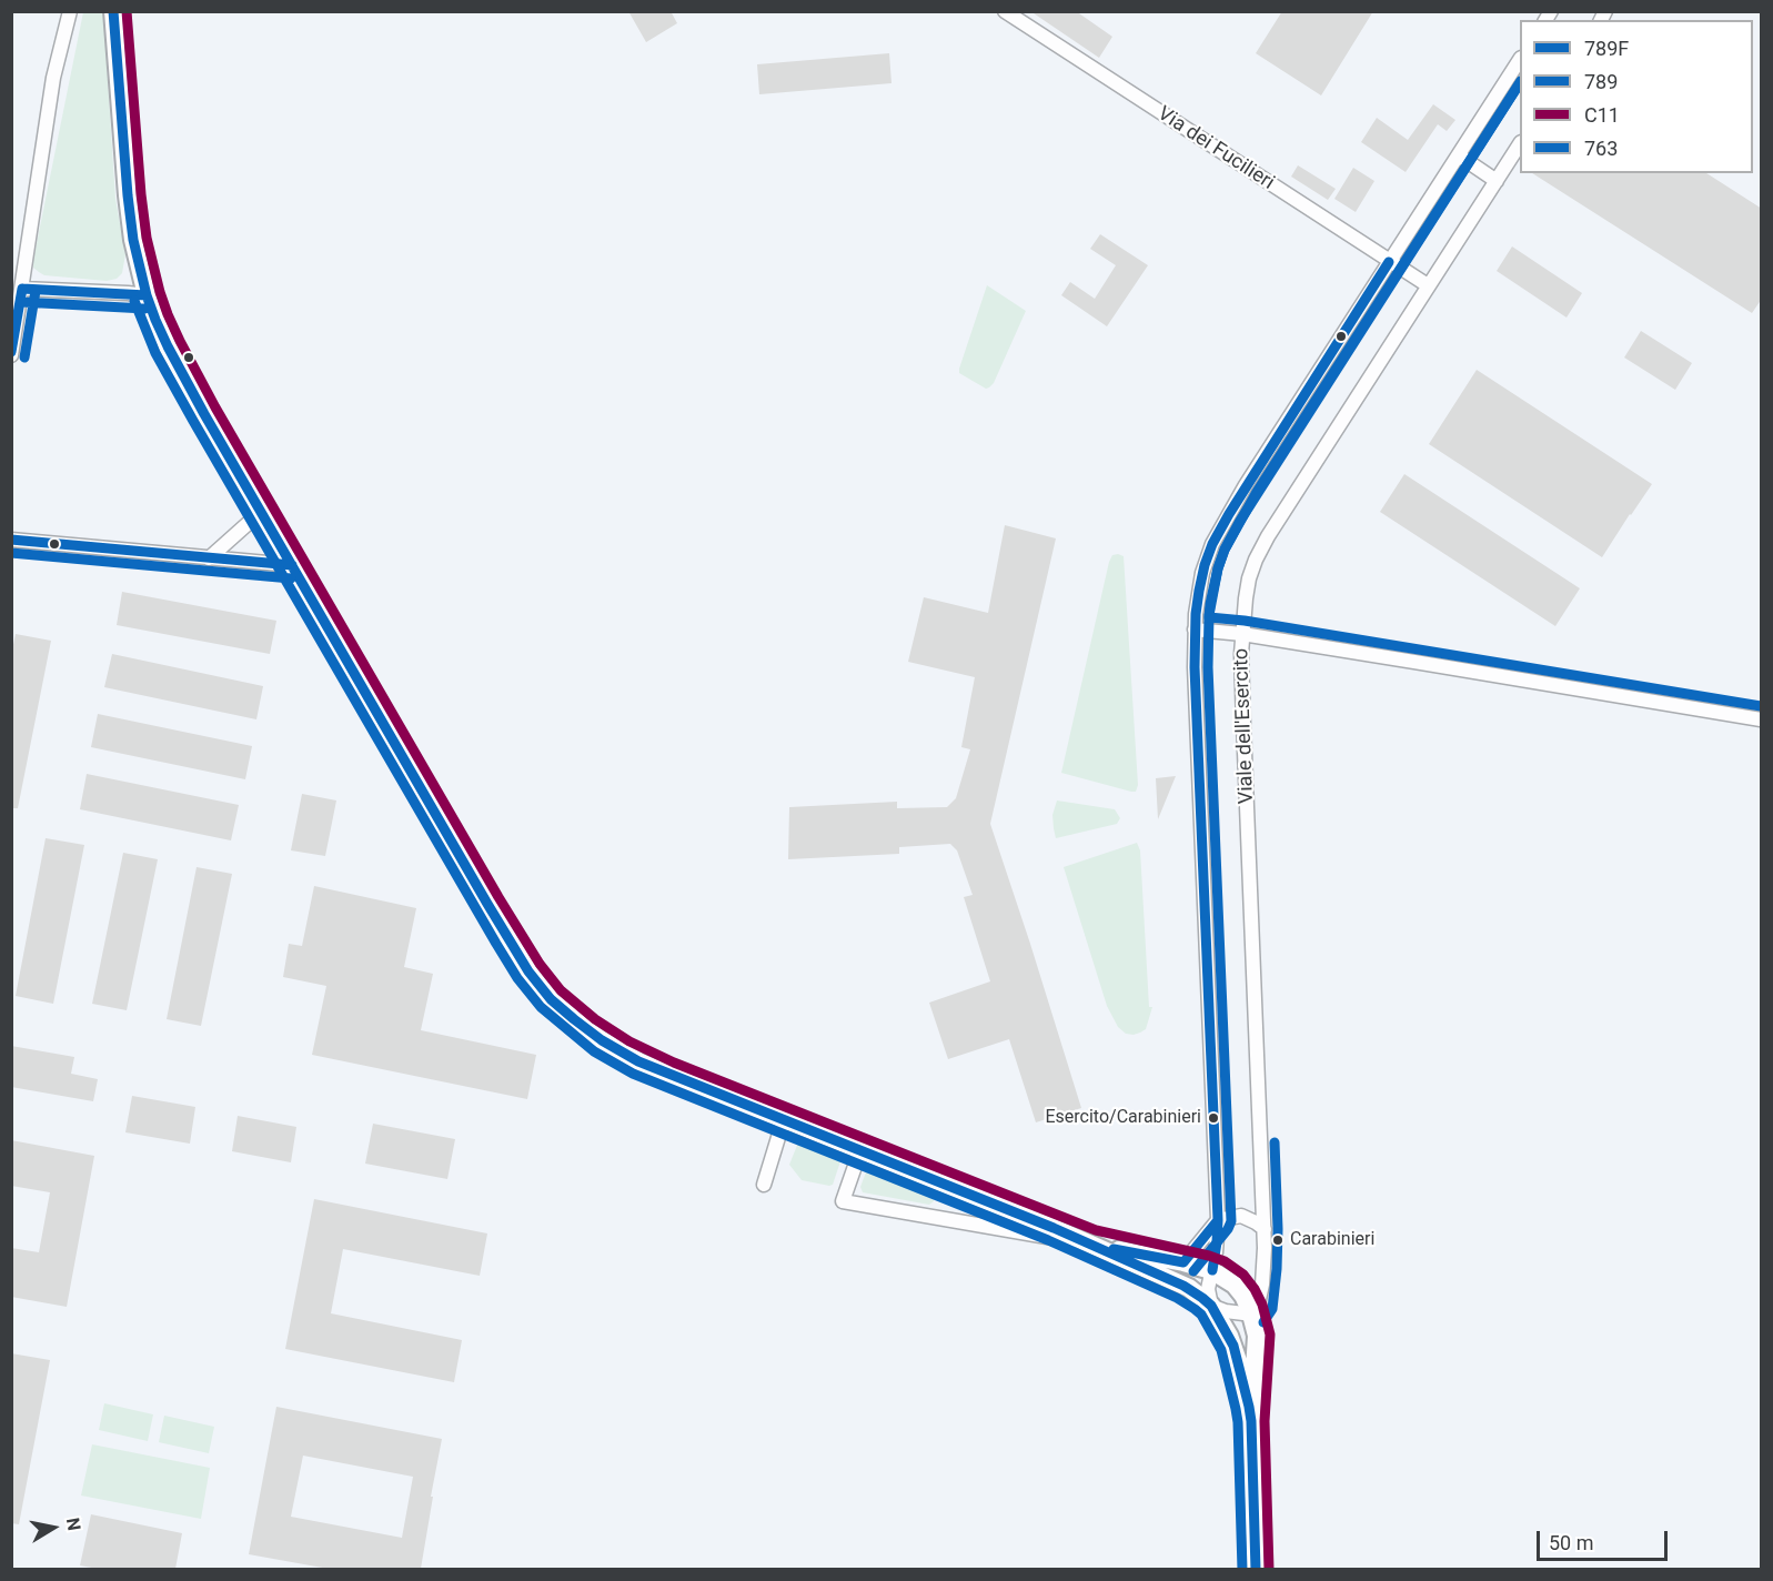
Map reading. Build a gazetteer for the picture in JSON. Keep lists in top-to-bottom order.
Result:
{
  "streets": {
    "street": ["Via dei Fucilieri", "Viale dell'Esercito"]
  },
  "crossings": [
    ["Via dei Fucilieri", "Viale dell'Esercito"]
  ],
  "places": ["Esercito/Carabinieri", "Carabinieri"],
  "lines": [
    "transit line 789F",
    "transit line C11",
    "transit line 789",
    "transit line 763"
  ],
  "legend": [
    "789F",
    "789",
    "C11",
    "763"
  ],
  "scale_bar": "50 m",
  "north": "right"
}
